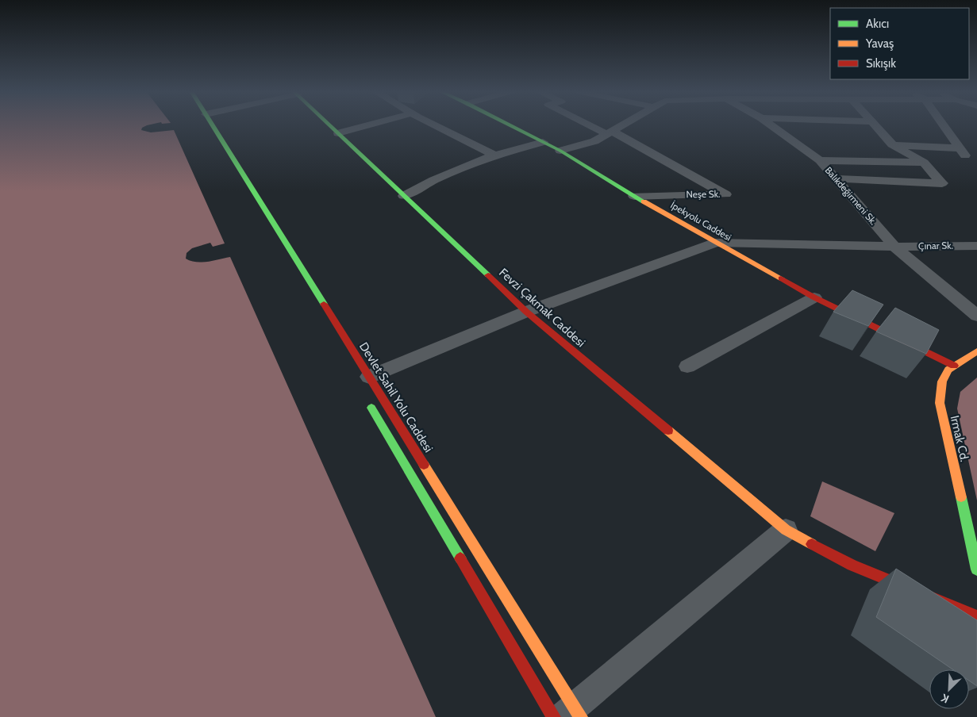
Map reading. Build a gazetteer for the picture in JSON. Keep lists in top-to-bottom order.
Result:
{
  "streets": {
    "street": [
      "Neşe Sk.",
      "Balıkdeğirmeni Sk.",
      "İpekyolu Caddesi",
      "Çınar Sk.",
      "Fevzi Çakmak Caddesi",
      "Devlet Sahil Yolu Caddesi",
      "Irmak Cd."
    ]
  },
  "crossings": [
    ["Neşe Sk.", "İpekyolu Caddesi"],
    ["Balıkdeğirmeni Sk.", "Çınar Sk."],
    ["İpekyolu Caddesi", "Çınar Sk."],
    ["İpekyolu Caddesi", "Irmak Cd."]
  ],
  "legend": ["Akıcı", "Yavaş", "Sıkışık"],
  "north": "bottom left"
}
